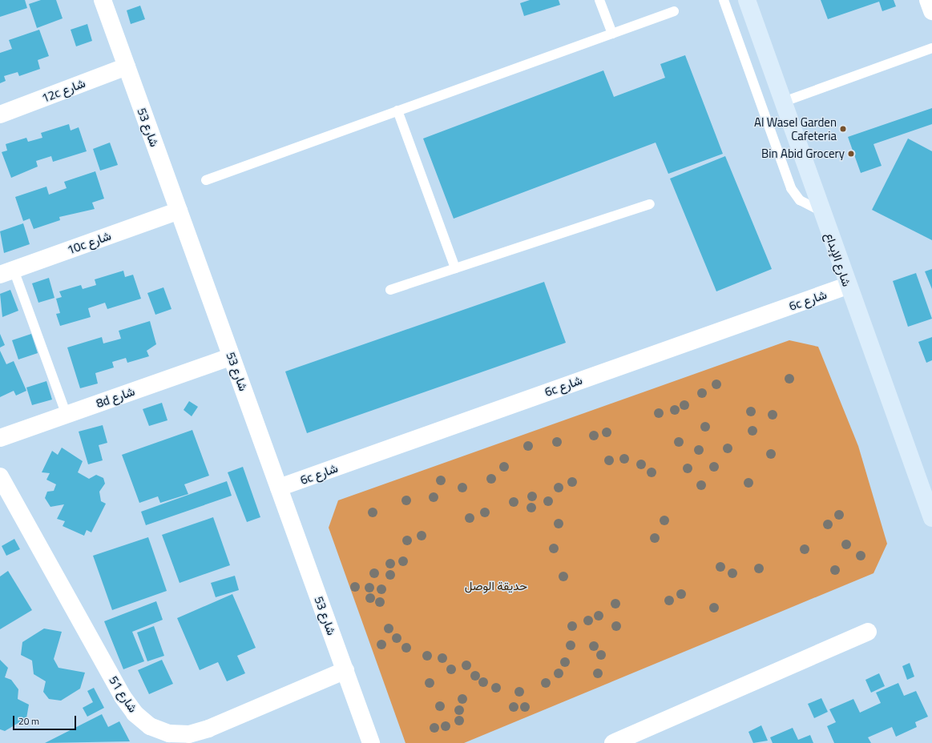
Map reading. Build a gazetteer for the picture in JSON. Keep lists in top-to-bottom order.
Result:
{
  "streets": {
    "street": [
      "12c شارع",
      "شارع 53",
      "10c شارع",
      "شارع الإبداع",
      "6c شارع",
      "8d شارع",
      "شارع 51"
    ]
  },
  "crossings": [
    ["12c شارع", "شارع 53"],
    ["شارع 53", "10c شارع"],
    ["شارع 53", "6c شارع"],
    ["شارع 53", "8d شارع"],
    ["شارع 53", "شارع 51"],
    ["شارع الإبداع", "6c شارع"]
  ],
  "parks": ["حديقة الوصل"],
  "places": ["Al Wasel Garden Cafeteria", "Bin Abid Grocery"],
  "scale_bar": "20 m"
}
